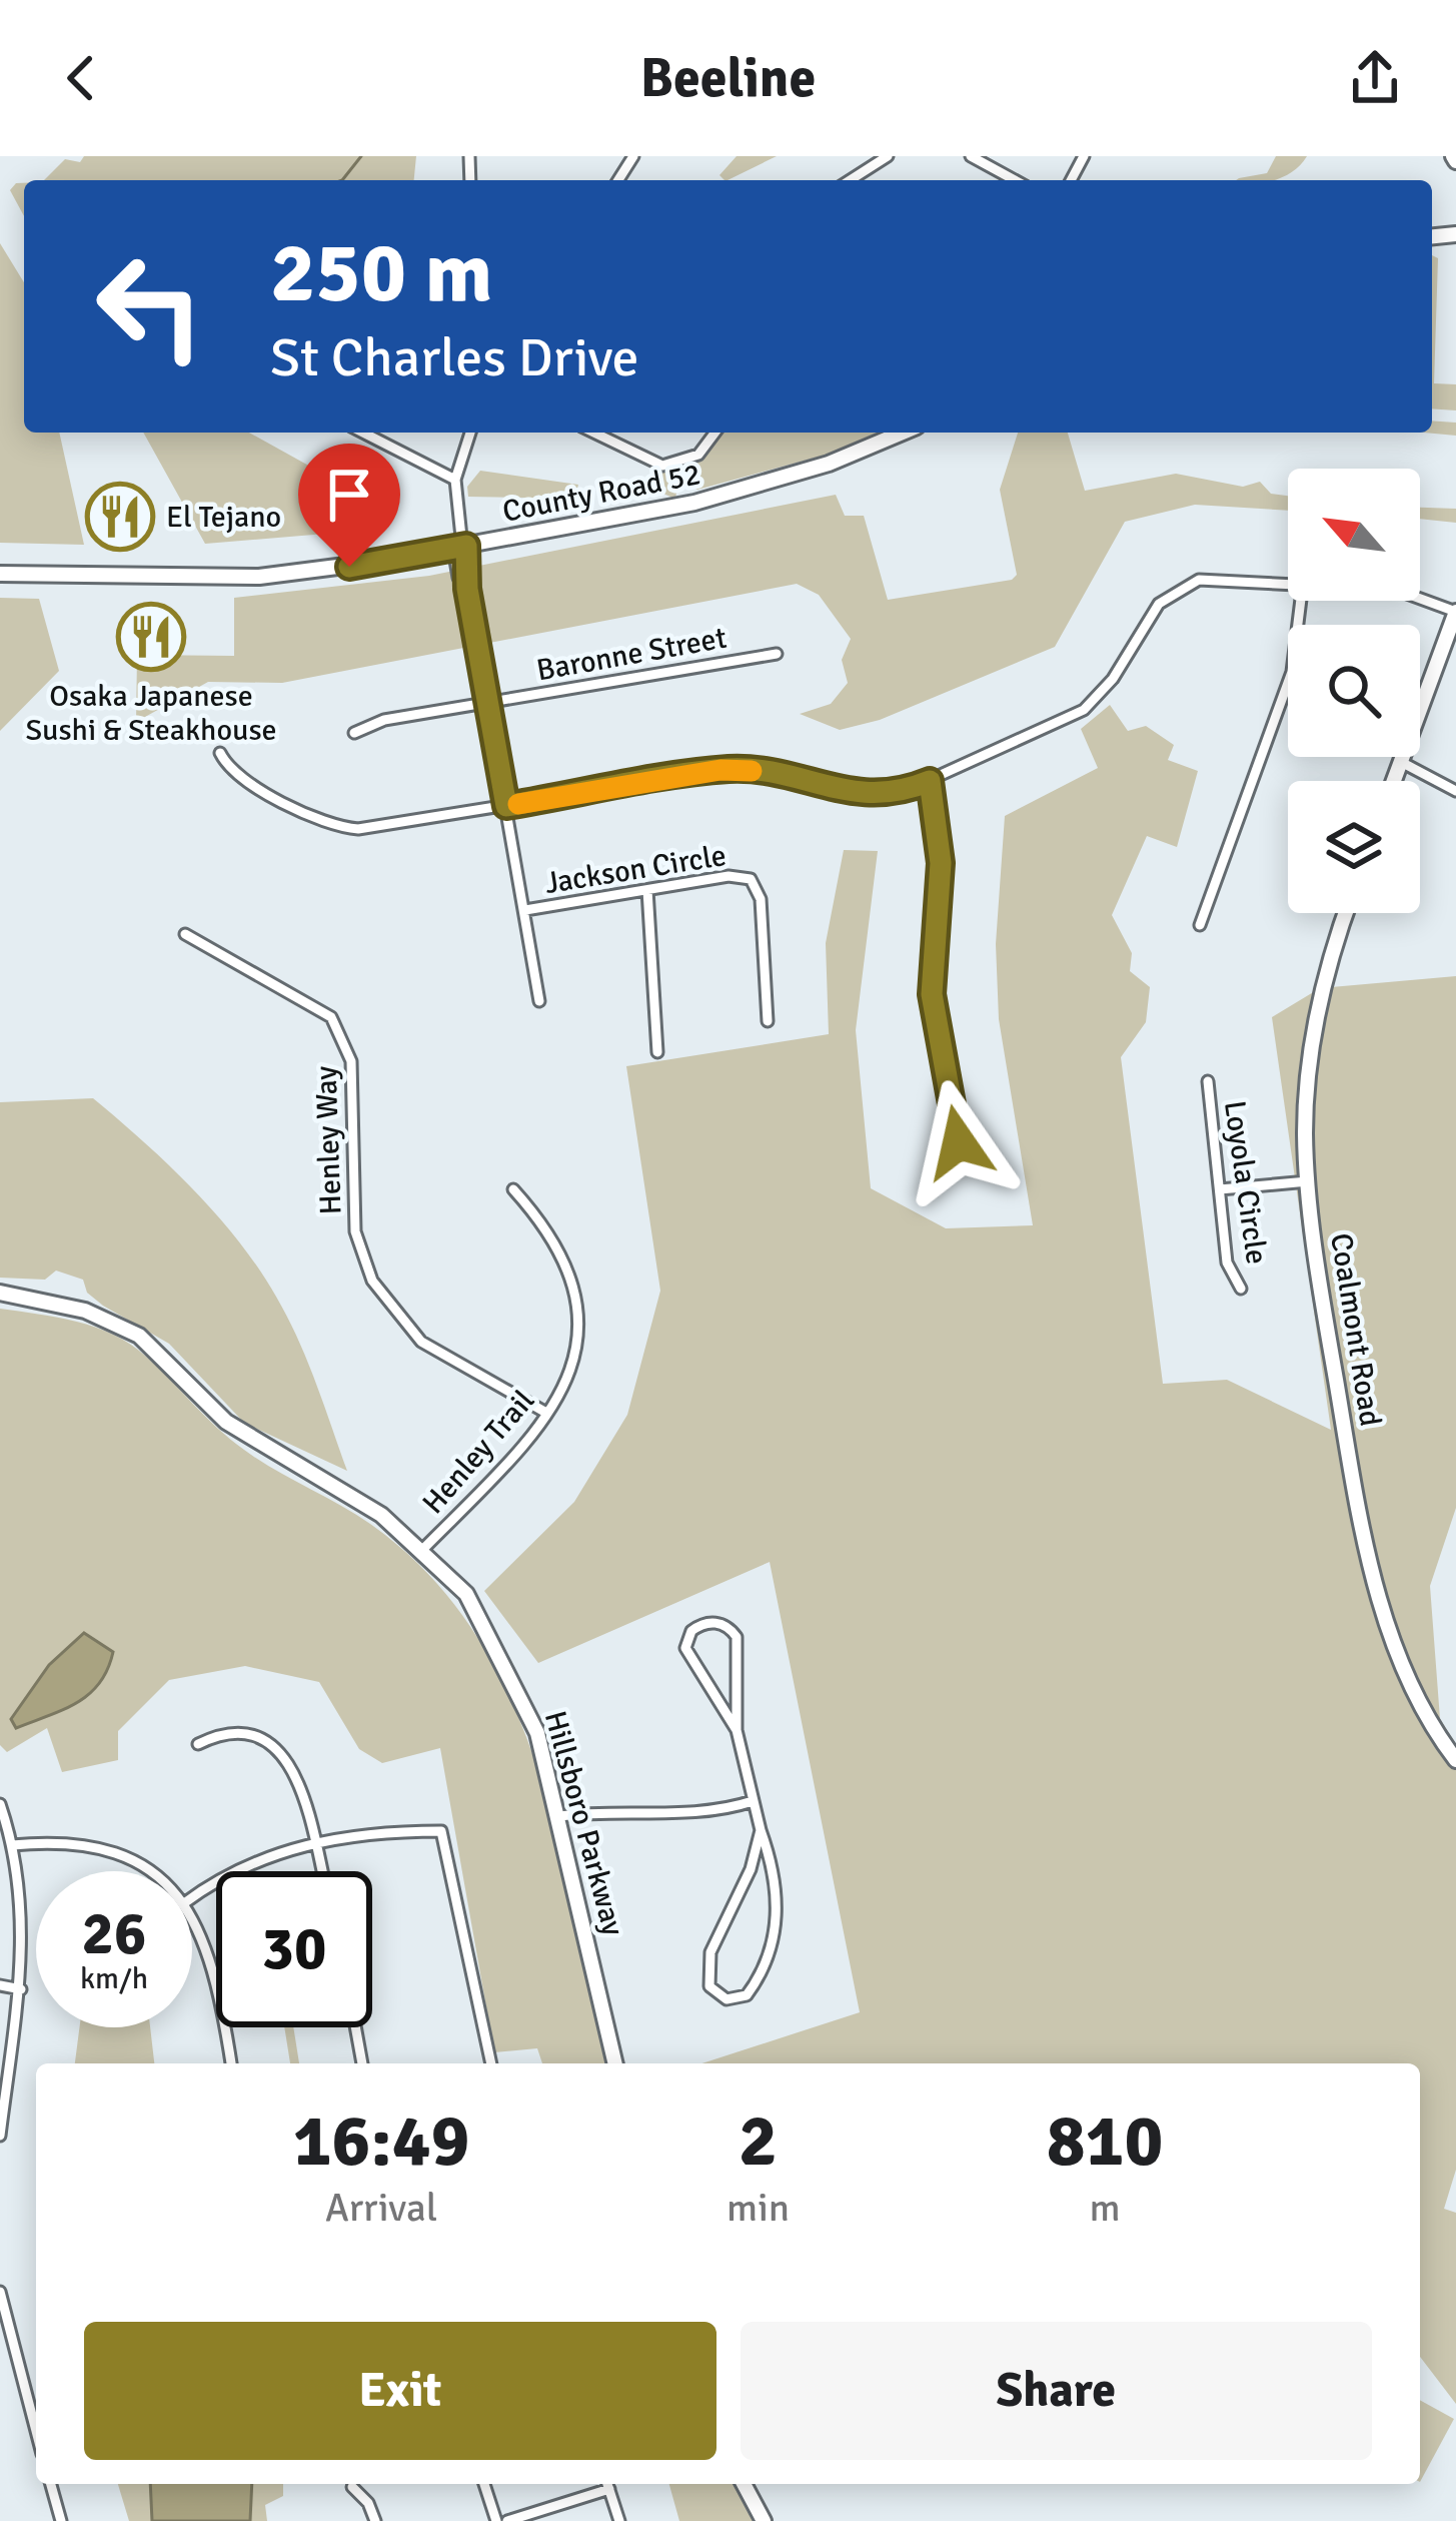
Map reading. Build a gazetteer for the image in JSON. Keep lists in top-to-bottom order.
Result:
{
  "streets": {
    "street": [
      "County Road 52",
      "Baronne Street",
      "Jackson Circle",
      "Henley Way",
      "Loyola Circle",
      "Coalmont Road",
      "Henley Trail",
      "Hillsboro Parkway"
    ]
  },
  "crossings": [
    ["Henley Way", "Henley Trail"],
    ["Henley Trail", "Hillsboro Parkway"]
  ],
  "places": {
    "restaurant": ["El Tejano", "Osaka Japanese Sushi & Steakhouse"]
  },
  "north": "top left",
  "page": {
    "header": "Beeline",
    "turn": ["250 m", "St Charles Drive"],
    "speed": "26 km/h",
    "limit": "30",
    "eta": [
      "16:49",
      "Arrival",
      "2",
      "min",
      "810",
      "m"
    ],
    "buttons": ["Exit", "Share"]
  }
}
